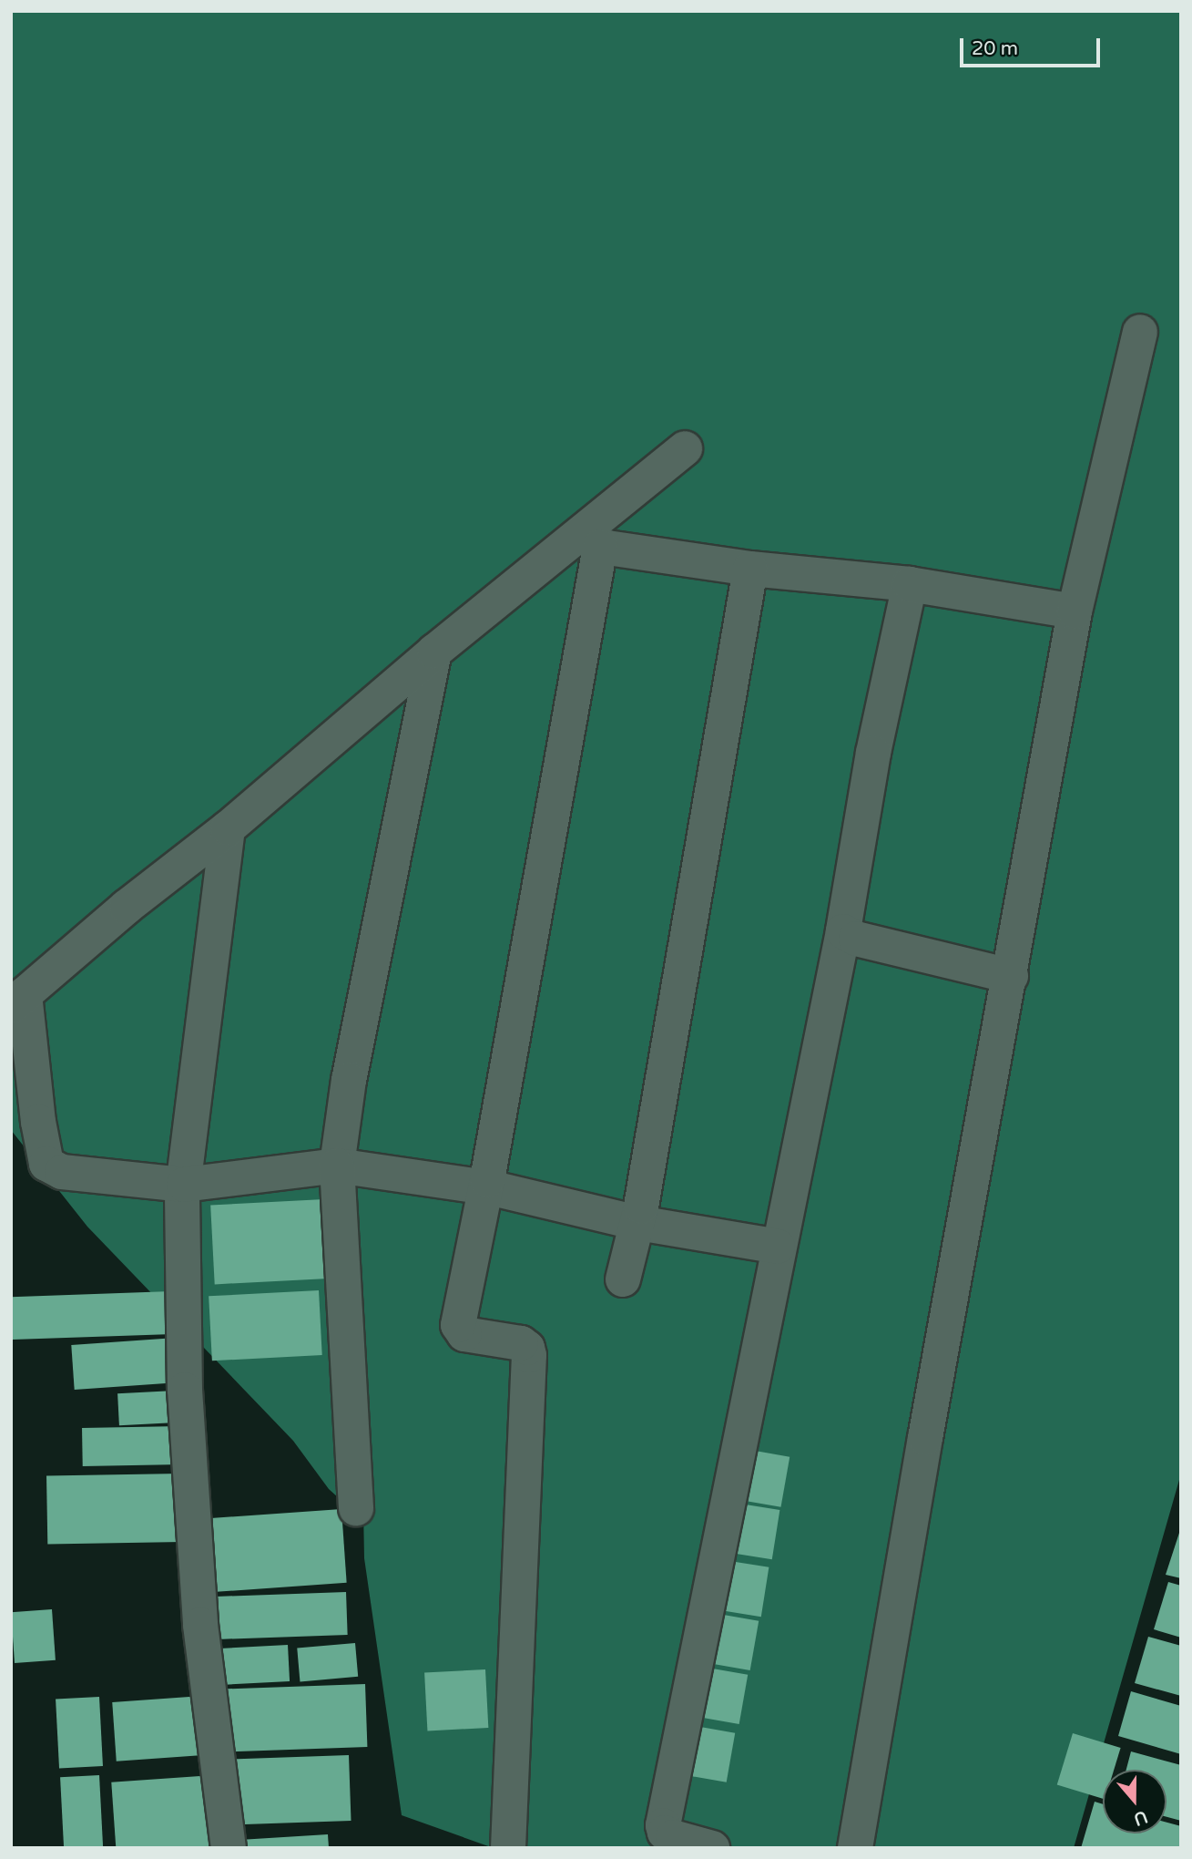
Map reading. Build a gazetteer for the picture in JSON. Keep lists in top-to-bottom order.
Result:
{
  "scale_bar": "20 m",
  "north": "bottom"
}
